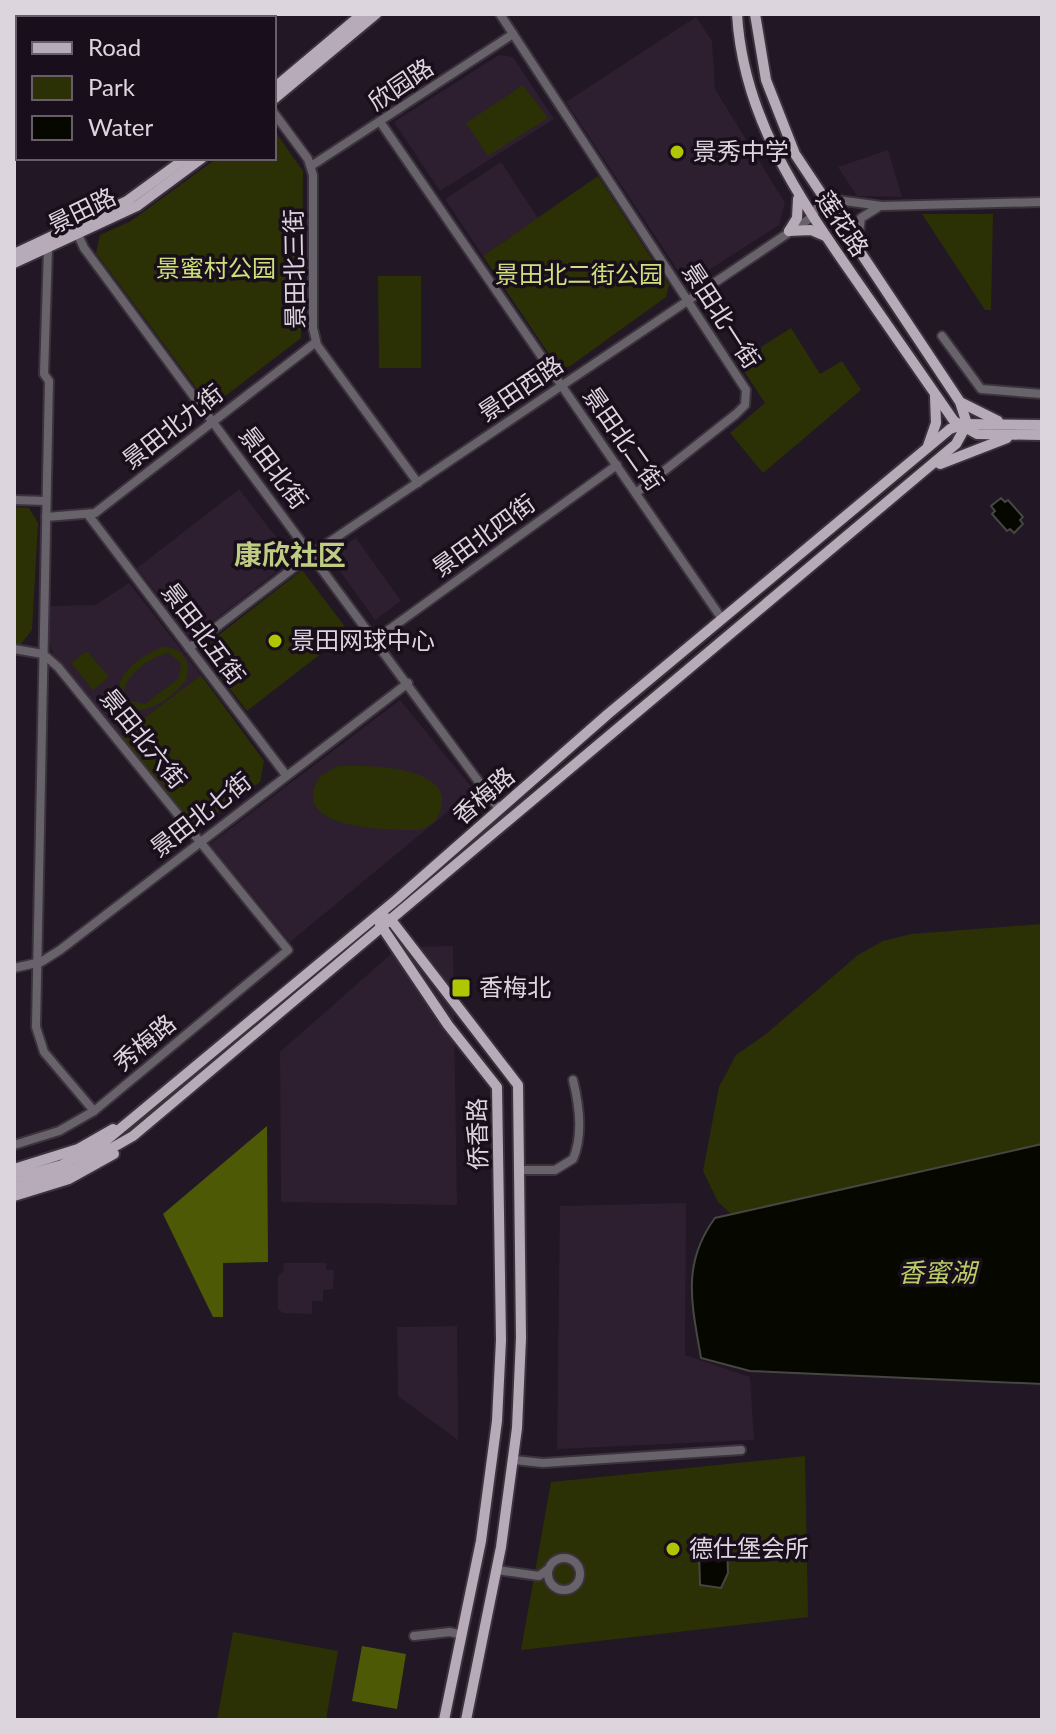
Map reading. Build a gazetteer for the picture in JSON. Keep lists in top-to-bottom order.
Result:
{
  "streets": {
    "main road": [
      "景田路",
      "莲花路",
      "香梅路",
      "侨香路"
    ],
    "street": [
      "欣园路",
      "景田北三街",
      "景田北一街",
      "景田西路",
      "景田北九街",
      "景田北二街",
      "景田北街",
      "景田北四街",
      "景田北五街",
      "景田北六街",
      "景田北七街",
      "秀梅路"
    ]
  },
  "crossings": [
    ["欣园路", "景田北三街"],
    ["欣园路", "景田北一街"],
    ["欣园路", "景田北二街"],
    ["景田路", "景田北街"],
    ["莲花路", "景田西路"],
    ["莲花路", "香梅路"],
    ["景田北三街", "景田西路"],
    ["景田北三街", "景田北九街"],
    ["景田北一街", "景田西路"],
    ["景田北一街", "景田北二街"],
    ["景田西路", "景田北二街"],
    ["景田西路", "景田北街"],
    ["景田西路", "景田北五街"],
    ["景田北九街", "景田北街"],
    ["景田北九街", "景田北五街"],
    ["景田北二街", "景田北四街"],
    ["景田北二街", "香梅路"],
    ["景田北街", "景田北四街"],
    ["景田北街", "香梅路"],
    ["景田北街", "景田北七街"],
    ["景田北五街", "景田北七街"],
    ["景田北六街", "景田北七街"],
    ["景田北六街", "秀梅路"],
    ["香梅路", "侨香路"]
  ],
  "districts": ["康欣社区"],
  "water": ["香蜜湖"],
  "parks": ["景蜜村公园", "景田北二街公园"],
  "places": {
    "other": ["景秀中学", "景田网球中心", "德仕堡会所"],
    "transit": ["香梅北"]
  },
  "legend": ["Road", "Park", "Water"]
}
